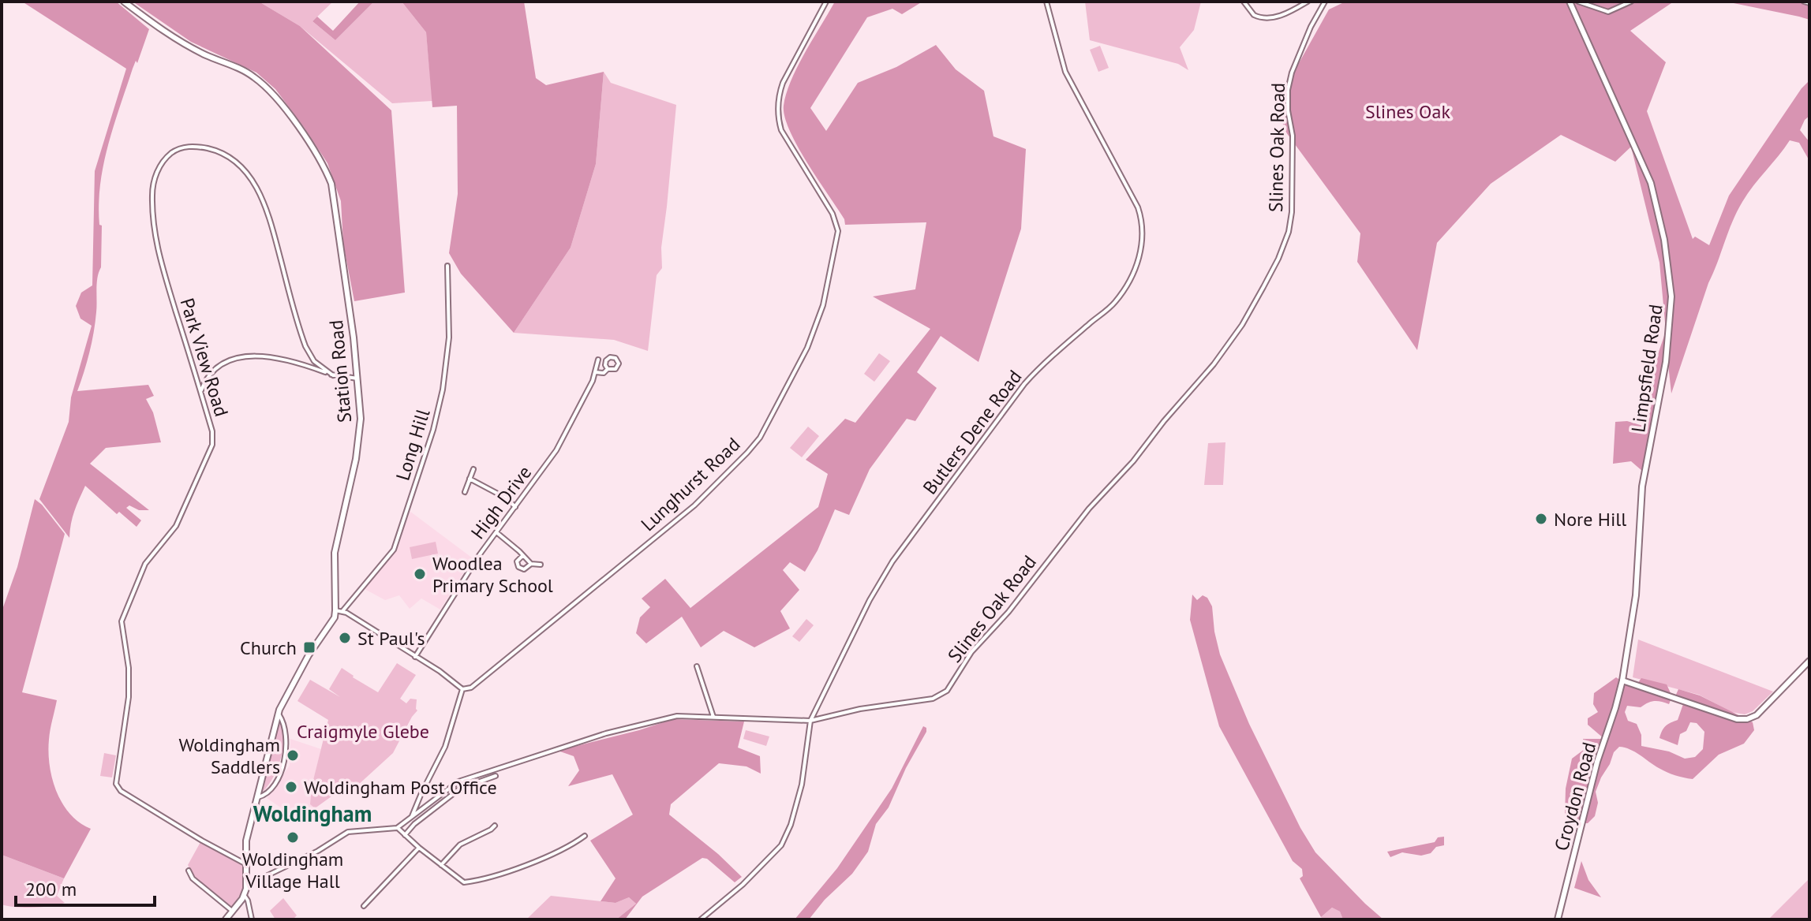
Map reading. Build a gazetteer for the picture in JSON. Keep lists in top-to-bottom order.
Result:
{
  "streets": {
    "street": [
      "Slines Oak Road",
      "Park View Road",
      "Limpsfield Road",
      "Station Road",
      "Butlers Dene Road",
      "Long Hill",
      "Lunghurst Road",
      "High Drive",
      "Croydon Road"
    ]
  },
  "crossings": [
    ["Slines Oak Road", "Station Road"],
    ["Slines Oak Road", "Butlers Dene Road"],
    ["Park View Road", "Station Road"],
    ["Limpsfield Road", "Croydon Road"],
    ["Station Road", "Long Hill"]
  ],
  "districts": ["Woldingham"],
  "parks": ["Slines Oak", "Craigmyle Glebe"],
  "places": {
    "other": [
      "Nore Hill",
      "Woodlea Primary School",
      "St Paul's",
      "Woldingham Saddlers",
      "Woldingham Post Office",
      "Woldingham Village Hall"
    ],
    "transit": ["Church"]
  },
  "scale_bar": "200 m"
}
